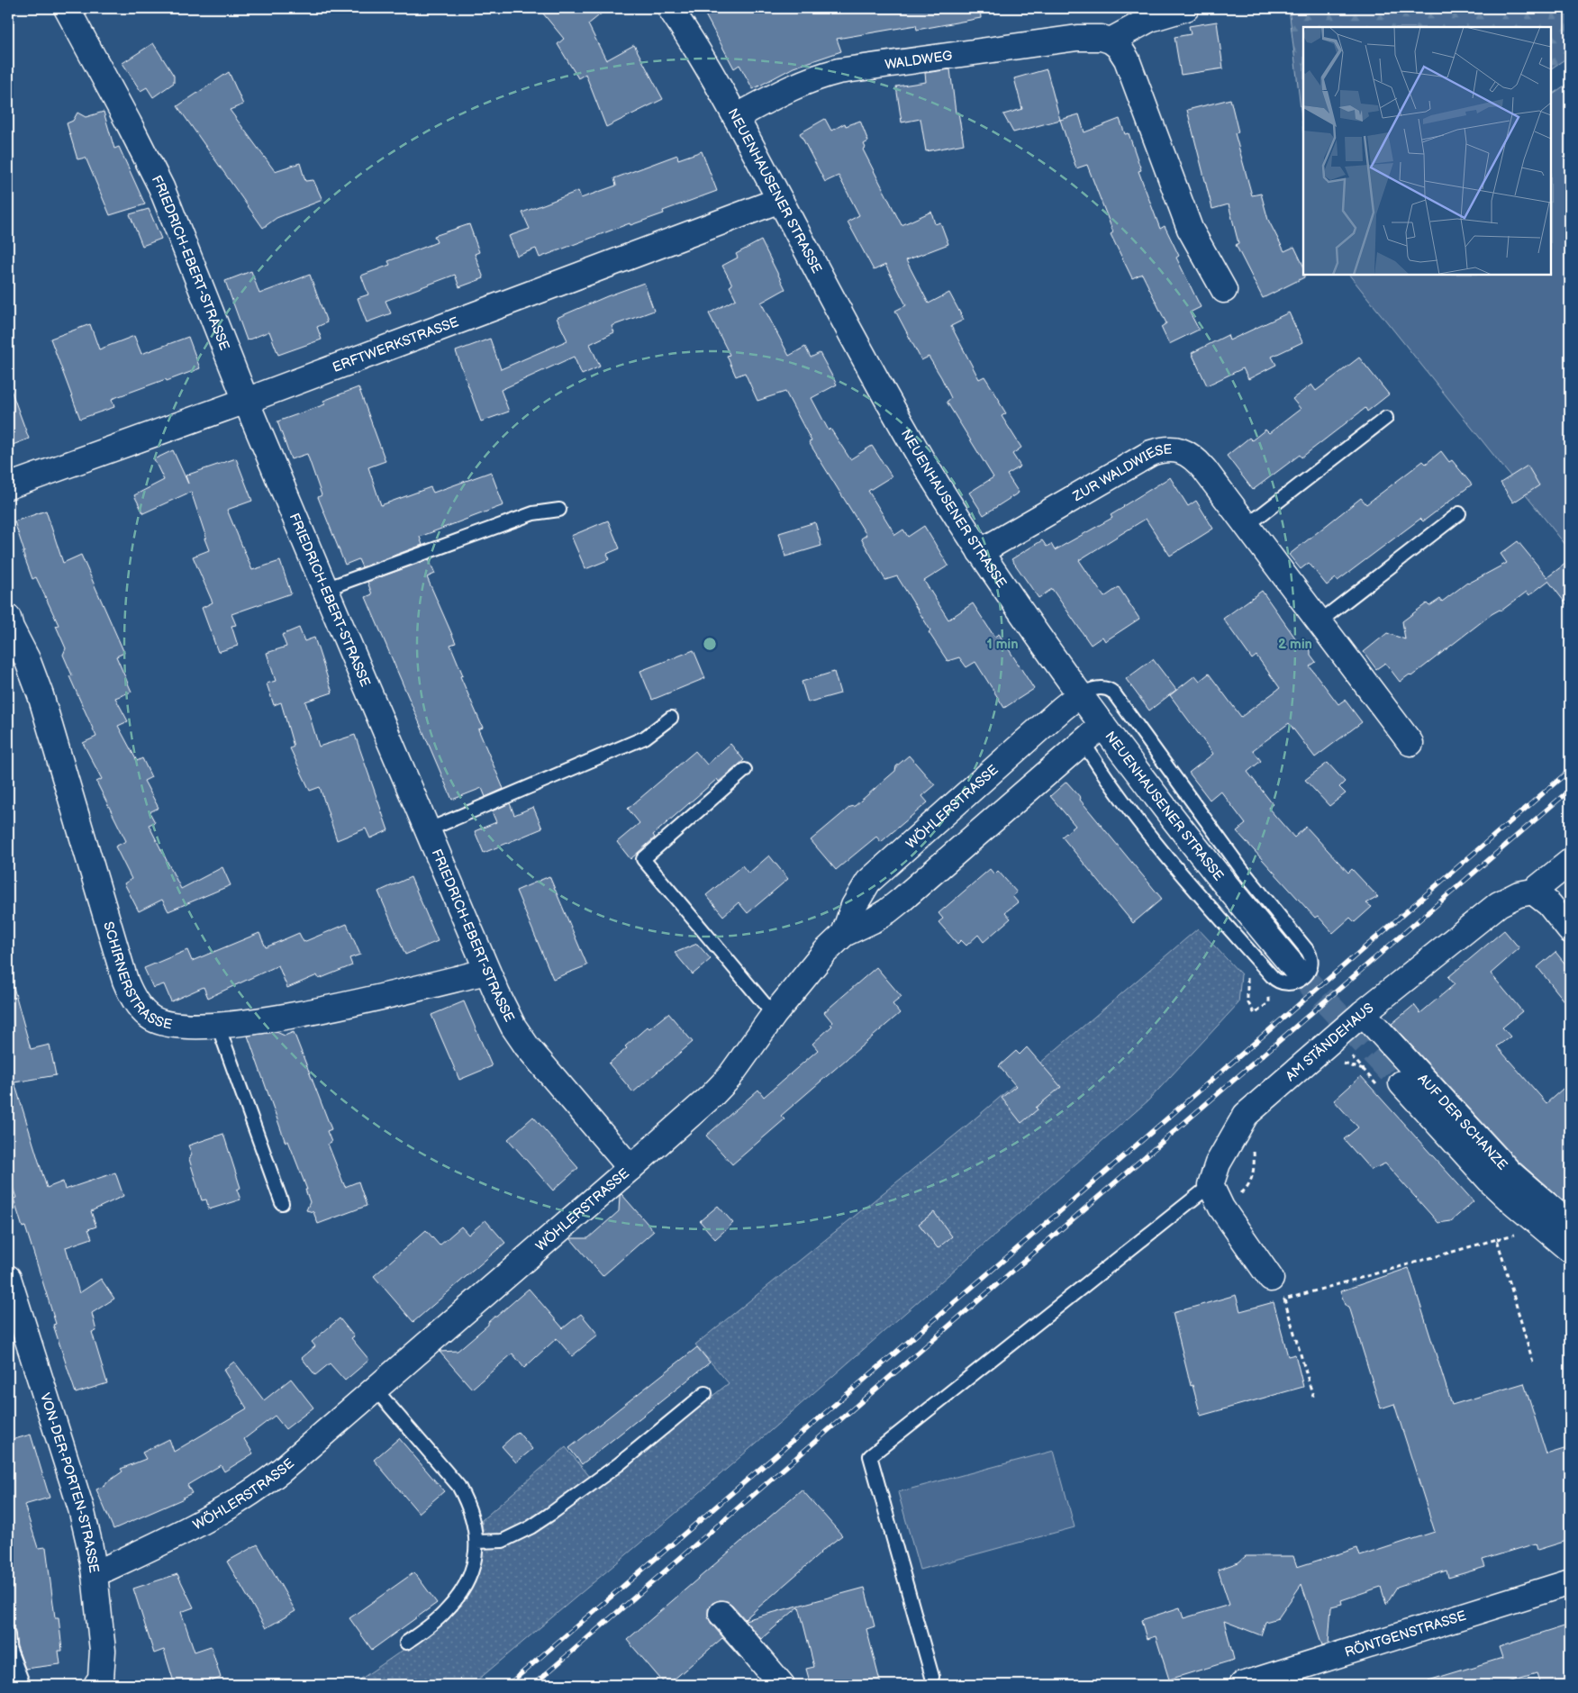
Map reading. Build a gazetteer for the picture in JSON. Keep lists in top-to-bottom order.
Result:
{
  "streets": {
    "street": [
      "WALDWEG",
      "NEUENHAUSENER STRASSE",
      "FRIEDRICH-EBERT-STRASSE",
      "ERFTWERKSTRASSE",
      "ZUR WALDWIESE",
      "WÖHLERSTRASSE",
      "SCHIRNERSTRASSE",
      "AM STÄNDEHAUS",
      "AUF DER SCHANZE",
      "VON-DER-PORTEN-STRASSE",
      "RÖNTGENSTRASSE"
    ]
  },
  "crossings": [
    ["WALDWEG", "NEUENHAUSENER STRASSE"],
    ["NEUENHAUSENER STRASSE", "ERFTWERKSTRASSE"],
    ["NEUENHAUSENER STRASSE", "ZUR WALDWIESE"],
    ["NEUENHAUSENER STRASSE", "WÖHLERSTRASSE"],
    ["FRIEDRICH-EBERT-STRASSE", "ERFTWERKSTRASSE"],
    ["FRIEDRICH-EBERT-STRASSE", "WÖHLERSTRASSE"],
    ["FRIEDRICH-EBERT-STRASSE", "SCHIRNERSTRASSE"],
    ["WÖHLERSTRASSE", "VON-DER-PORTEN-STRASSE"],
    ["AM STÄNDEHAUS", "AUF DER SCHANZE"]
  ],
  "rings": ["1 min", "2 min"]
}
